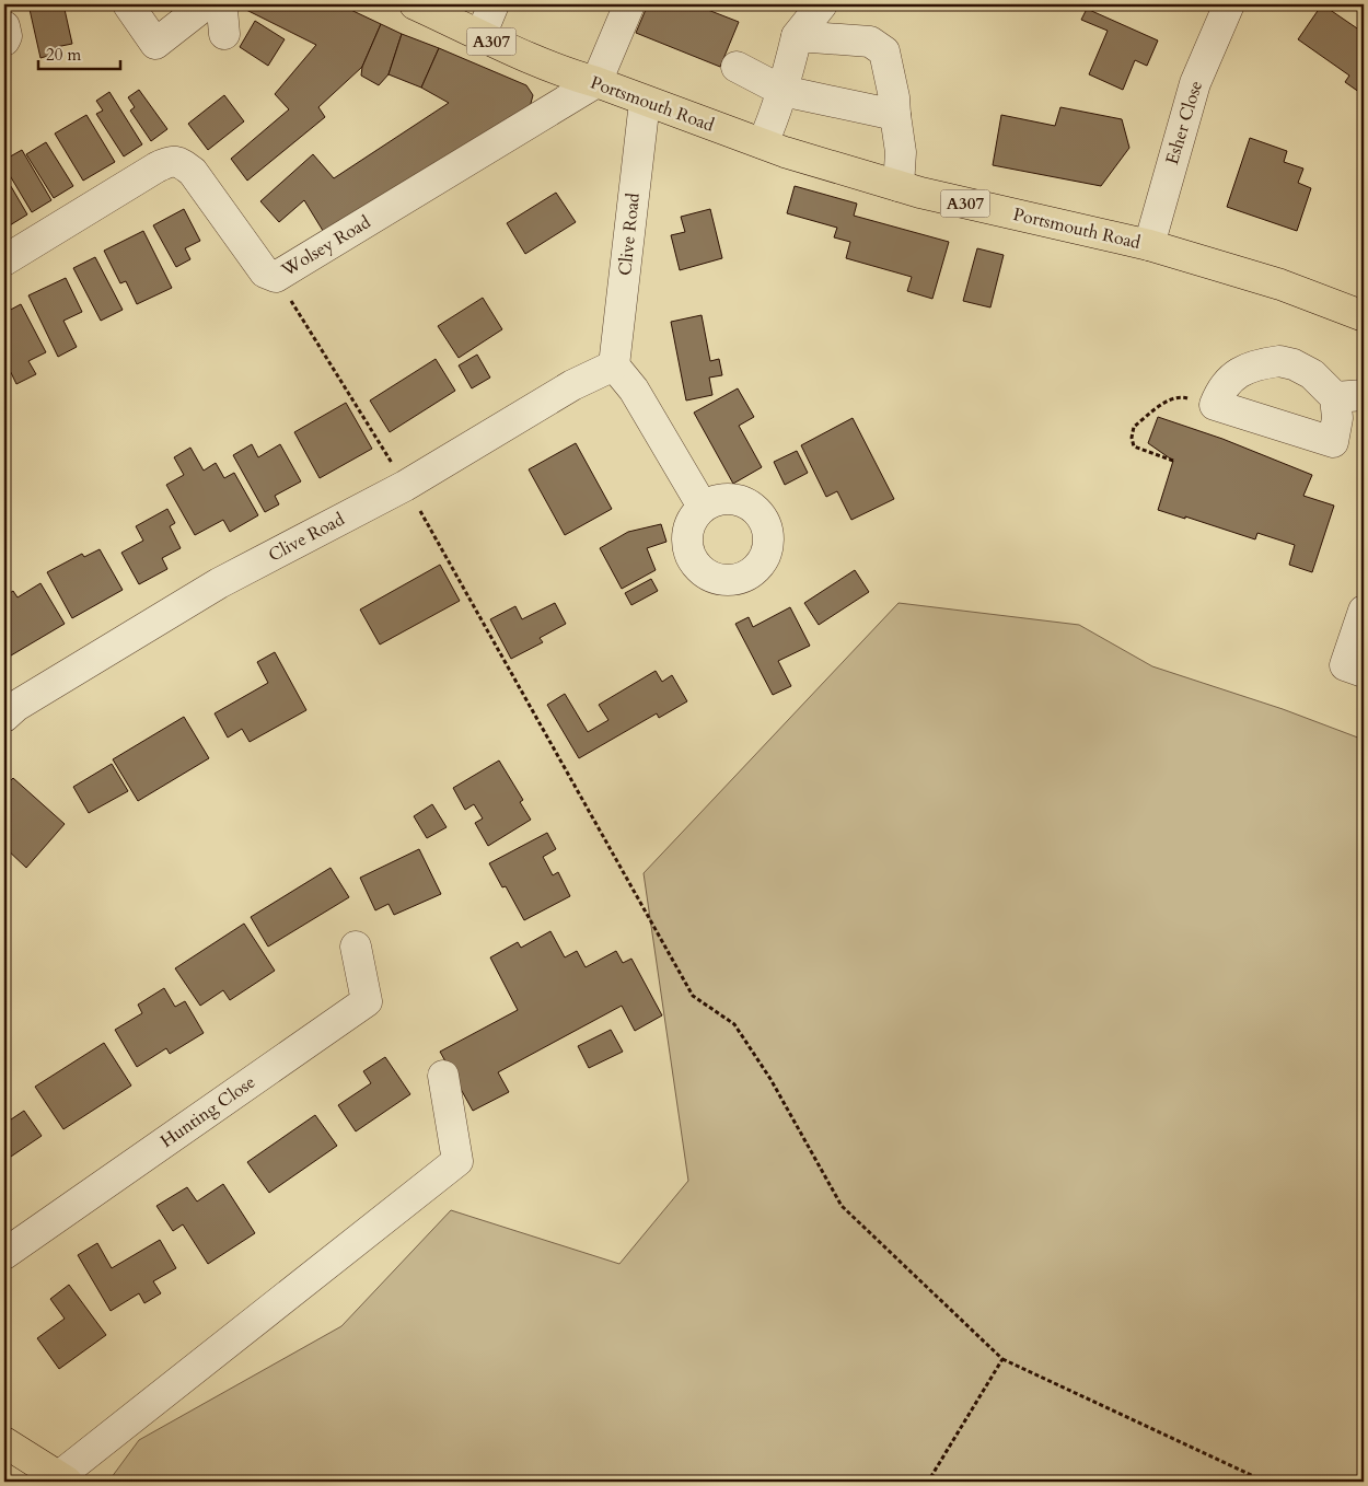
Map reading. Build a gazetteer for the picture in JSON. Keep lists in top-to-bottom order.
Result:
{
  "streets": {
    "main road": ["A307", "Portsmouth Road"],
    "street": [
      "Esher Close",
      "Clive Road",
      "Wolsey Road",
      "Hunting Close"
    ]
  },
  "crossings": [
    ["A307", "Portsmouth Road"],
    ["A307", "Wolsey Road"],
    ["Portsmouth Road", "Esher Close"],
    ["Portsmouth Road", "Clive Road"],
    ["Portsmouth Road", "Wolsey Road"]
  ],
  "scale_bar": "20 m"
}
